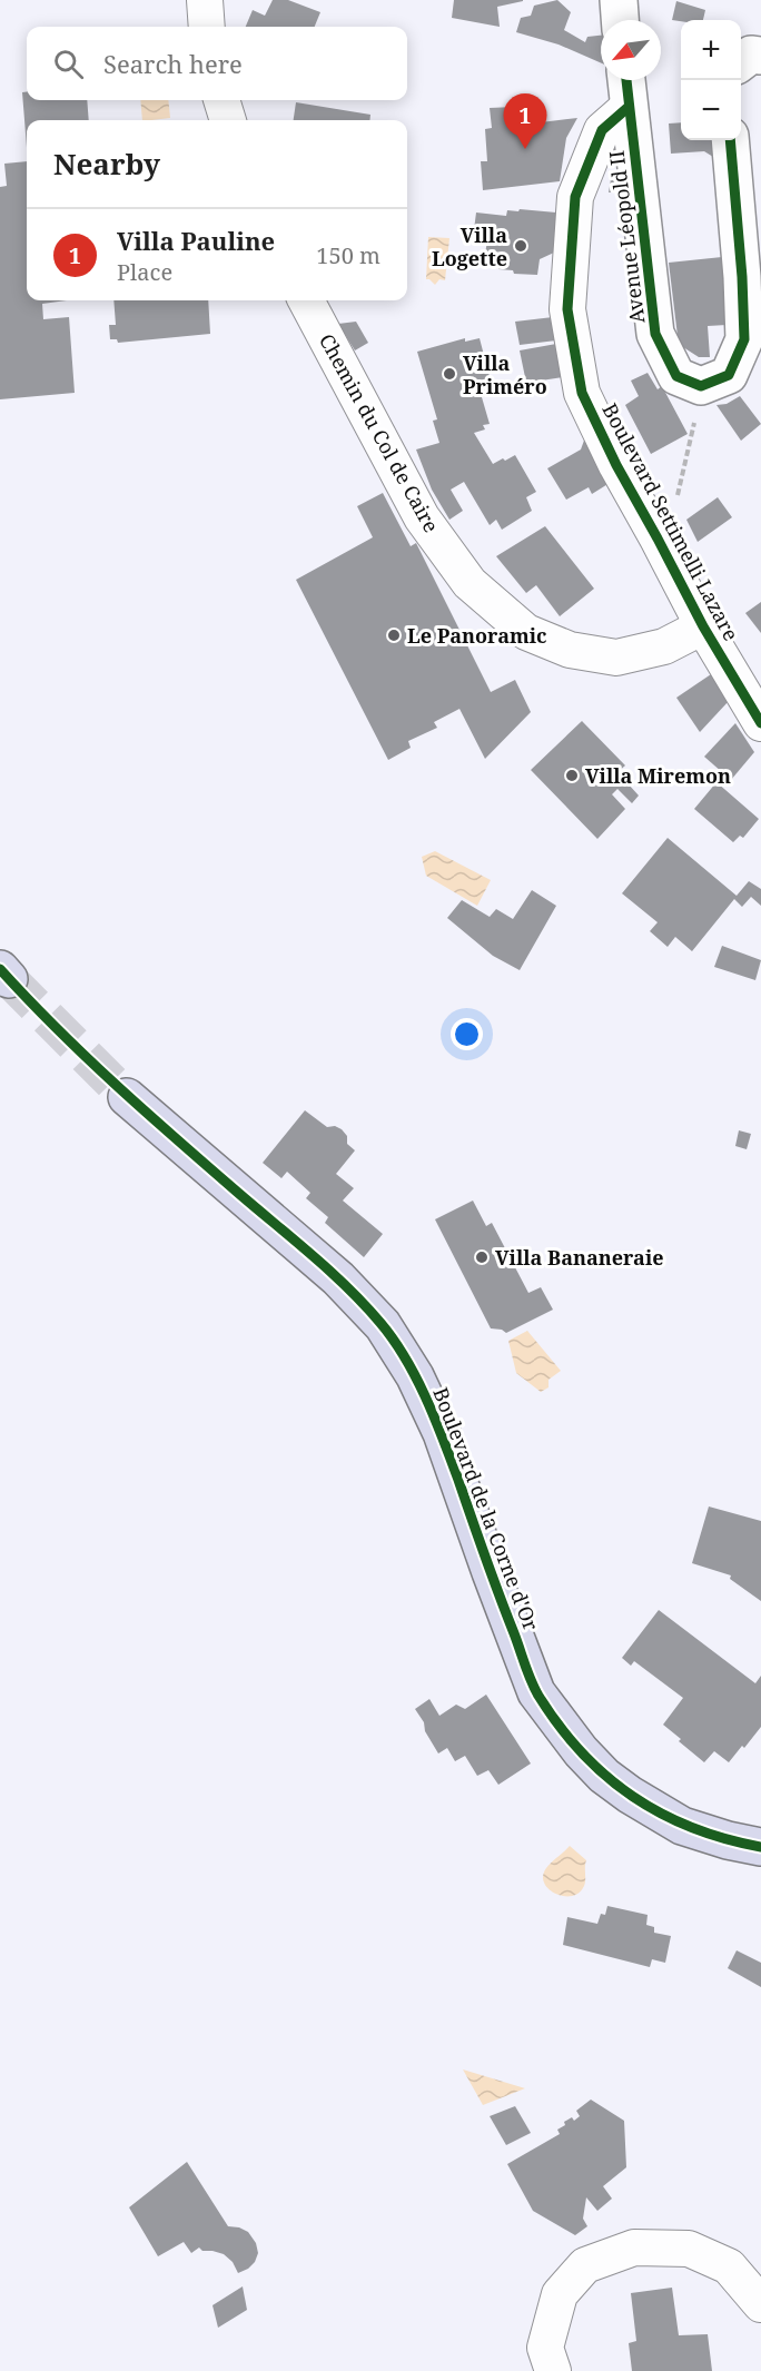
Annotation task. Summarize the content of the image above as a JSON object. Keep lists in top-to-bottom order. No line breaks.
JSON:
{"streets":{"main road":["Boulevard de la Corne d'Or"],"street":["Avenue Léopold II","Chemin du Col de Caire","Boulevard Settimelli Lazare"]},"crossings":[["Avenue Léopold II","Boulevard Settimelli Lazare"],["Chemin du Col de Caire","Boulevard Settimelli Lazare"]],"places":["Villa Logette","Villa Priméro","Le Panoramic","Villa Miremon","Villa Bananeraie"],"north":"bottom left","page":{"map_buttons":["+","−"],"search":"Search here","pins":"1","heading":"Nearby","list":[{"mark":"1","name":"Villa Pauline","note":"Place","value":"150 m"}]}}
